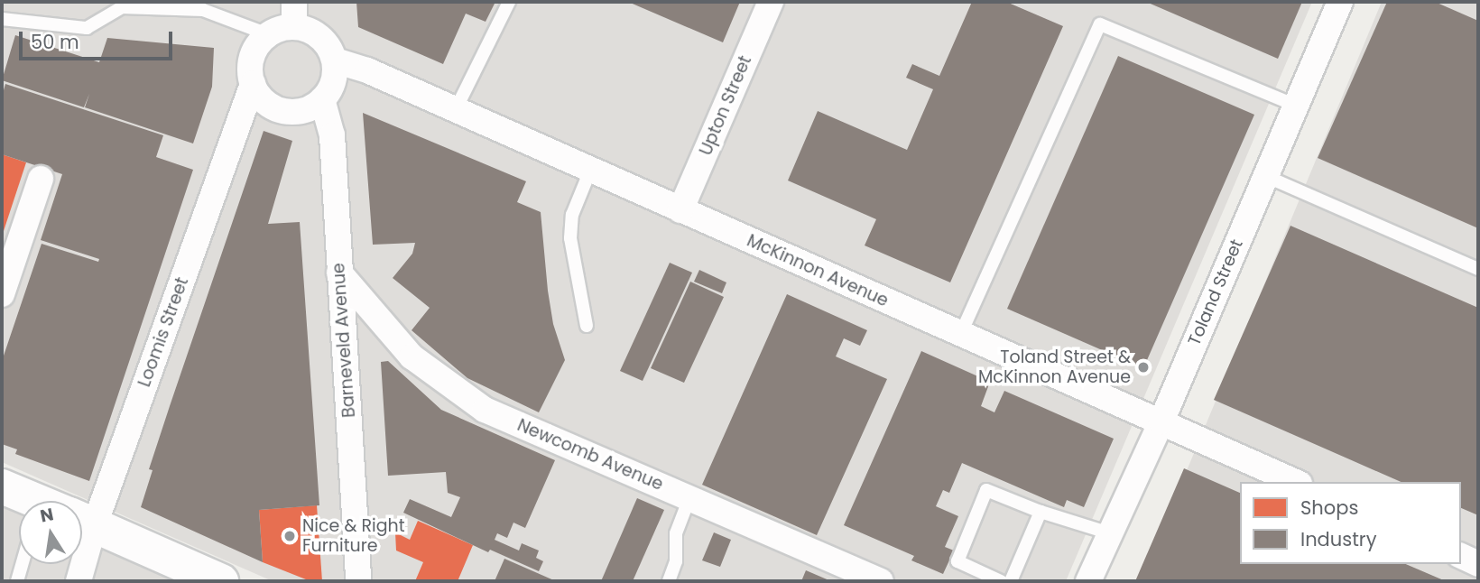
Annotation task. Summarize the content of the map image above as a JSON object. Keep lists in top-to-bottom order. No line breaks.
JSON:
{"streets":{"street":["Upton Street","McKinnon Avenue","Toland Street","Loomis Street","Barneveld Avenue","Newcomb Avenue"]},"crossings":[["Upton Street","McKinnon Avenue"],["McKinnon Avenue","Toland Street"],["McKinnon Avenue","Loomis Street"],["McKinnon Avenue","Barneveld Avenue"],["Loomis Street","Barneveld Avenue"],["Barneveld Avenue","Newcomb Avenue"]],"places":["Toland Street & McKinnon Avenue","Nice & Right Furniture"],"legend":["Shops","Industry"],"scale_bar":"50 m","north":"top"}
